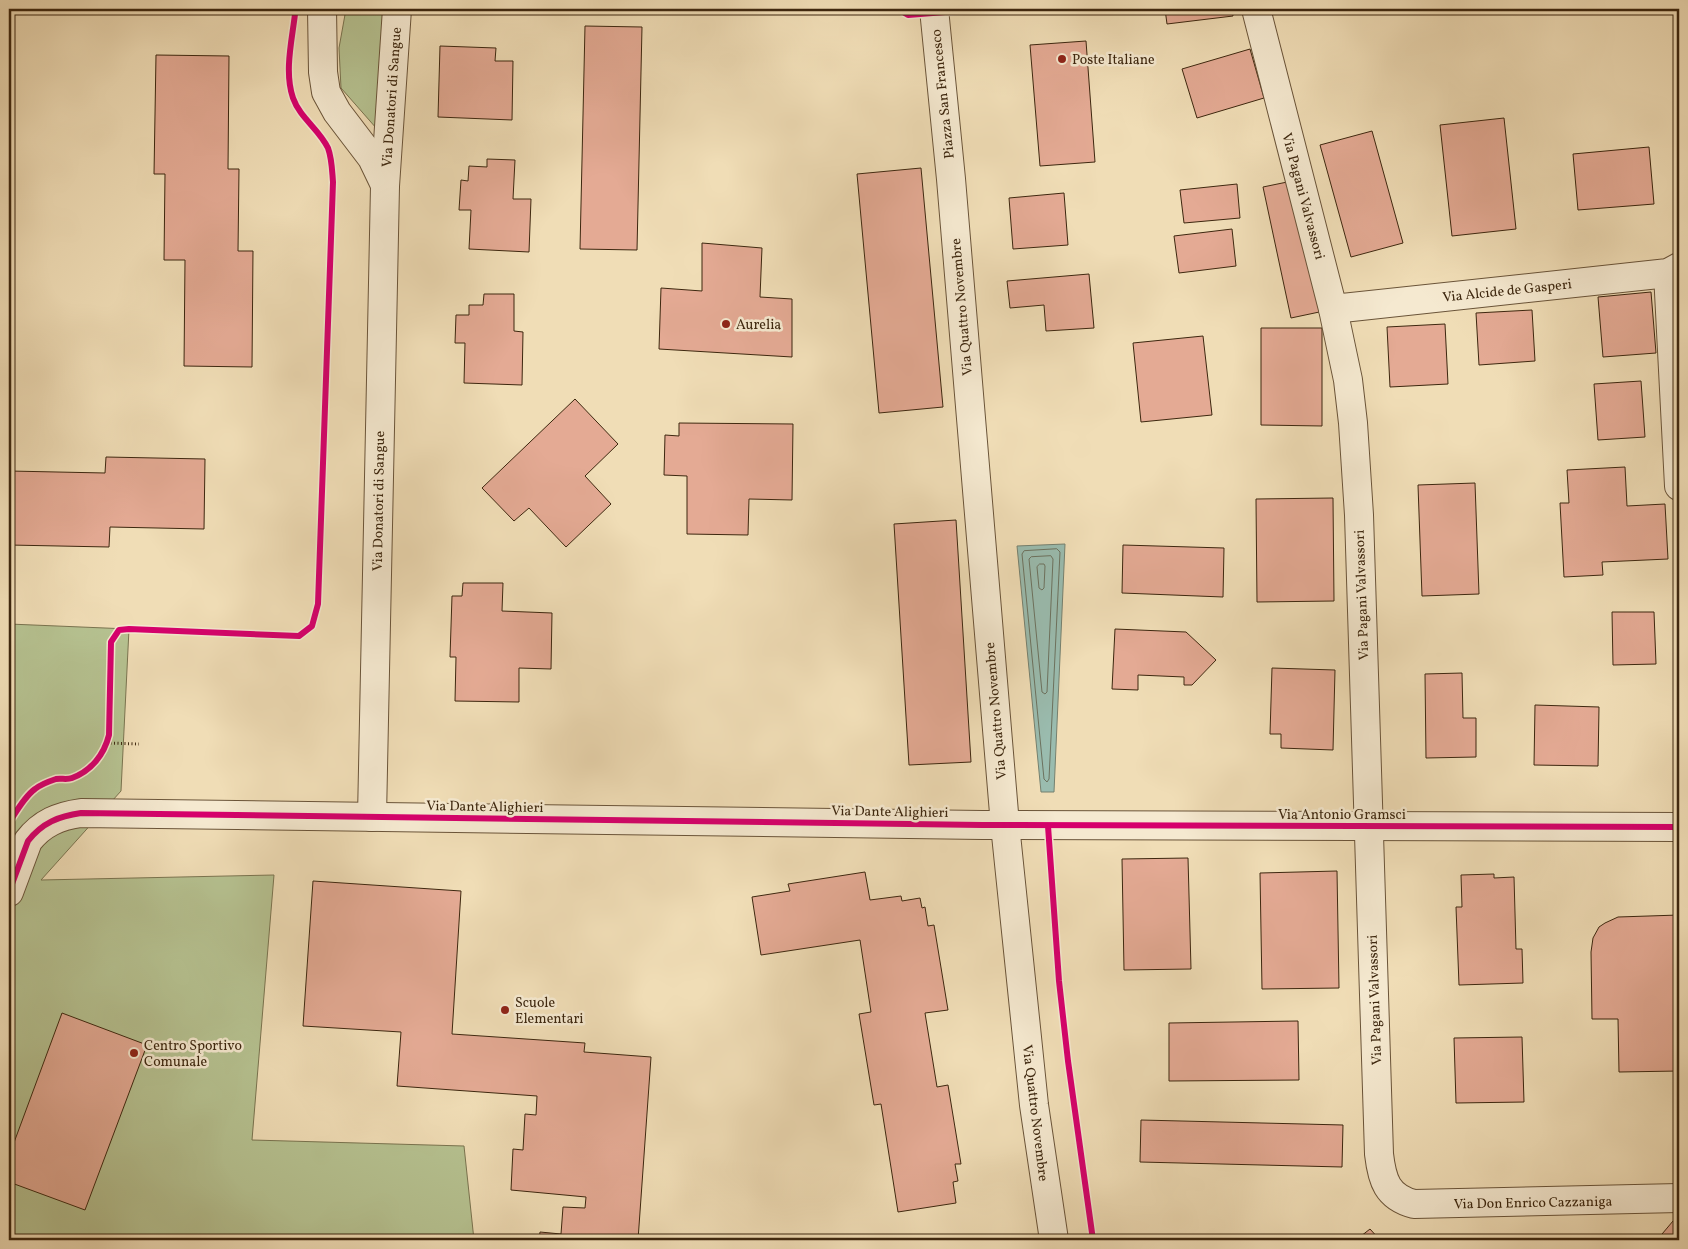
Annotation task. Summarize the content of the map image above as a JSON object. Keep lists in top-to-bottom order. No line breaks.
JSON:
{"streets":{"street":["Piazza San Francesco","Via Donatori di Sangue","Via Pagani Valvassori","Via Alcide de Gasperi","Via Quattro Novembre","Via Dante Alighieri","Via Antonio Gramsci","Via Don Enrico Cazzaniga"]},"crossings":[["Piazza San Francesco","Via Quattro Novembre"],["Via Donatori di Sangue","Via Dante Alighieri"],["Via Pagani Valvassori","Via Alcide de Gasperi"],["Via Pagani Valvassori","Via Antonio Gramsci"],["Via Pagani Valvassori","Via Don Enrico Cazzaniga"],["Via Quattro Novembre","Via Dante Alighieri"],["Via Quattro Novembre","Via Antonio Gramsci"],["Via Dante Alighieri","Via Antonio Gramsci"]],"places":["Poste Italiane","Aurelia","Scuole Elementari","Centro Sportivo Comunale"]}
